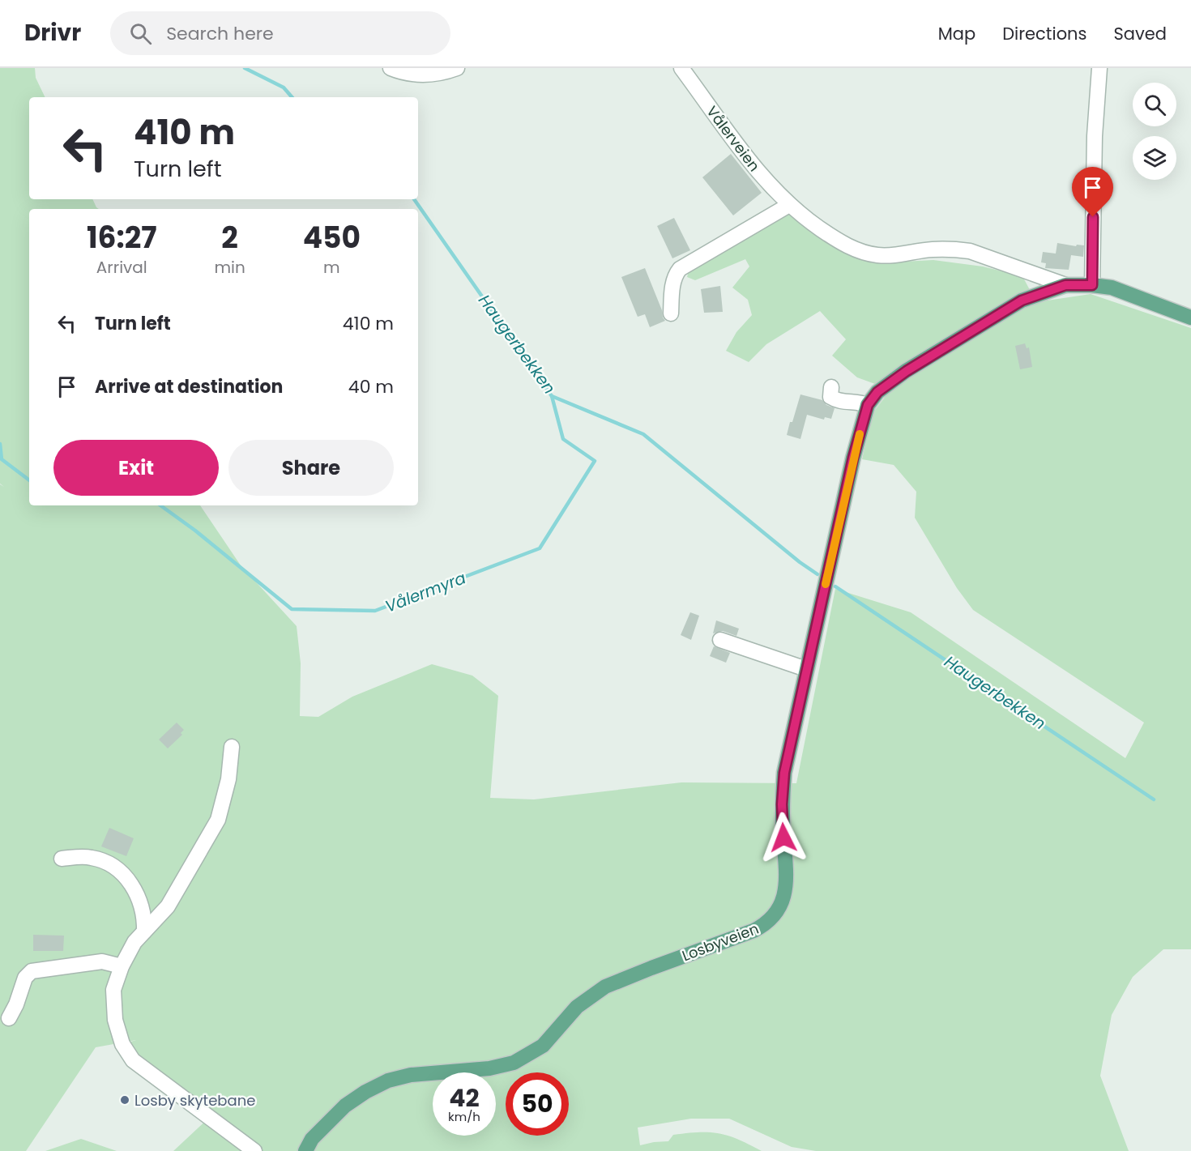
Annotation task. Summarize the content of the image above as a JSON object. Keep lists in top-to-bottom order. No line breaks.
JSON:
{"streets":{"main road":["Losbyveien"],"street":["Vålerveien"]},"crossings":[["Vålerveien","Losbyveien"]],"water":["Haugerbekken","Vålermyra"],"places":["Losby skytebane"],"page":{"header":"Drivr","search":"Search here","nav":["Map","Directions","Saved"],"turn":["410 m","Turn left"],"eta":["16:27","Arrival","2","min","450","m"],"list":[{"name":"Turn left","value":"410 m"},{"name":"Arrive at destination","value":"40 m"}],"buttons":["Exit","Share"],"speed":"42 km/h","limit":"50"}}
